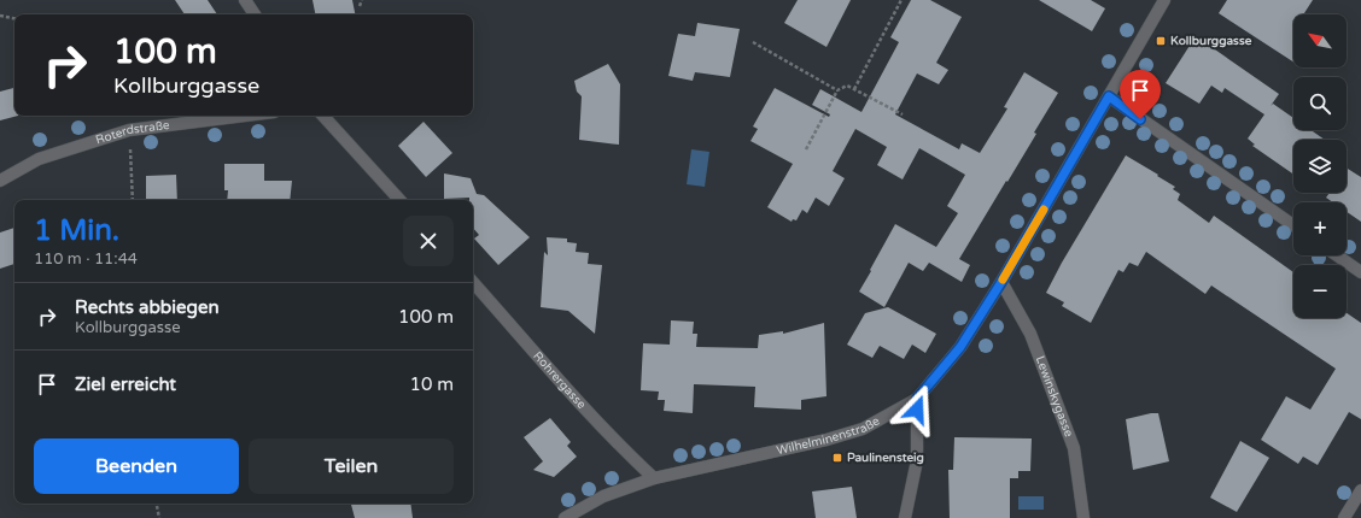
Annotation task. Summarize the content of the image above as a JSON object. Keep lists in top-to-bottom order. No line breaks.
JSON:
{"streets":{"street":["Roterdstraße","Rohrergasse","Lewinskygasse","Wilhelminenstraße"]},"crossings":[["Rohrergasse","Wilhelminenstraße"],["Lewinskygasse","Wilhelminenstraße"]],"places":{"transit":["Kollburggasse","Paulinensteig"]},"north":"top left","page":{"map_buttons":["+","−"],"turn":["100 m","Kollburggasse"],"heading":["1 Min.","110 m · 11:44"],"list":[{"name":"Rechts abbiegen","note":"Kollburggasse","value":"100 m"},{"name":"Ziel erreicht","value":"10 m"}],"buttons":["Beenden","Teilen"]}}
